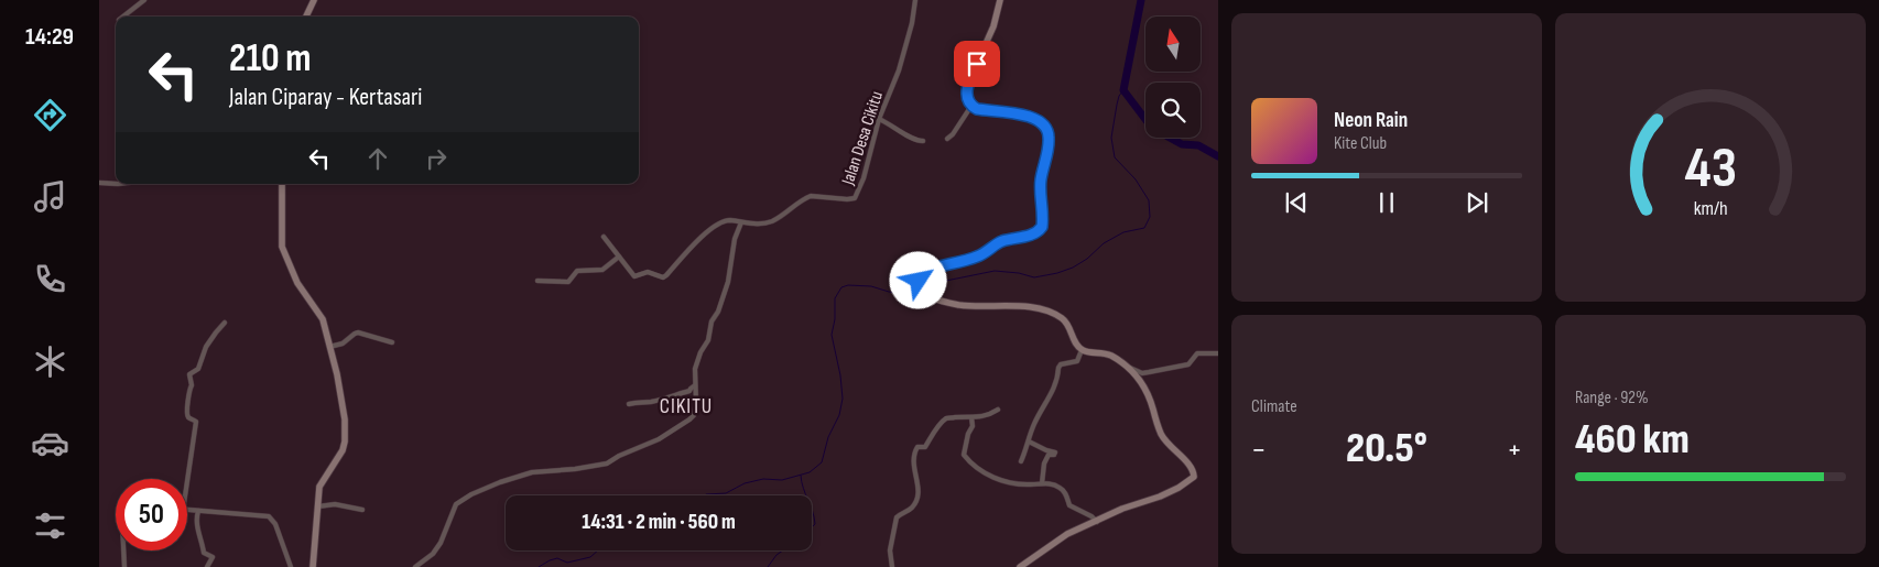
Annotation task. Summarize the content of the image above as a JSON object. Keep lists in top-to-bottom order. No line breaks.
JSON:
{"streets":{"street":["Jalan Desa Cikitu"]},"districts":["CIKITU"],"north":"top","page":{"tabs":"14:29","turn":["210 m","Jalan Ciparay - Kertasari"],"song":["Neon Rain","Kite Club"],"tile":["Climate",["Range · 92%","460 km"]],"heat":["−","20.5°","+"],"limit":"50","trip":"14:31 · 2 min · 560 m","gauge":["43","km/h"]}}
